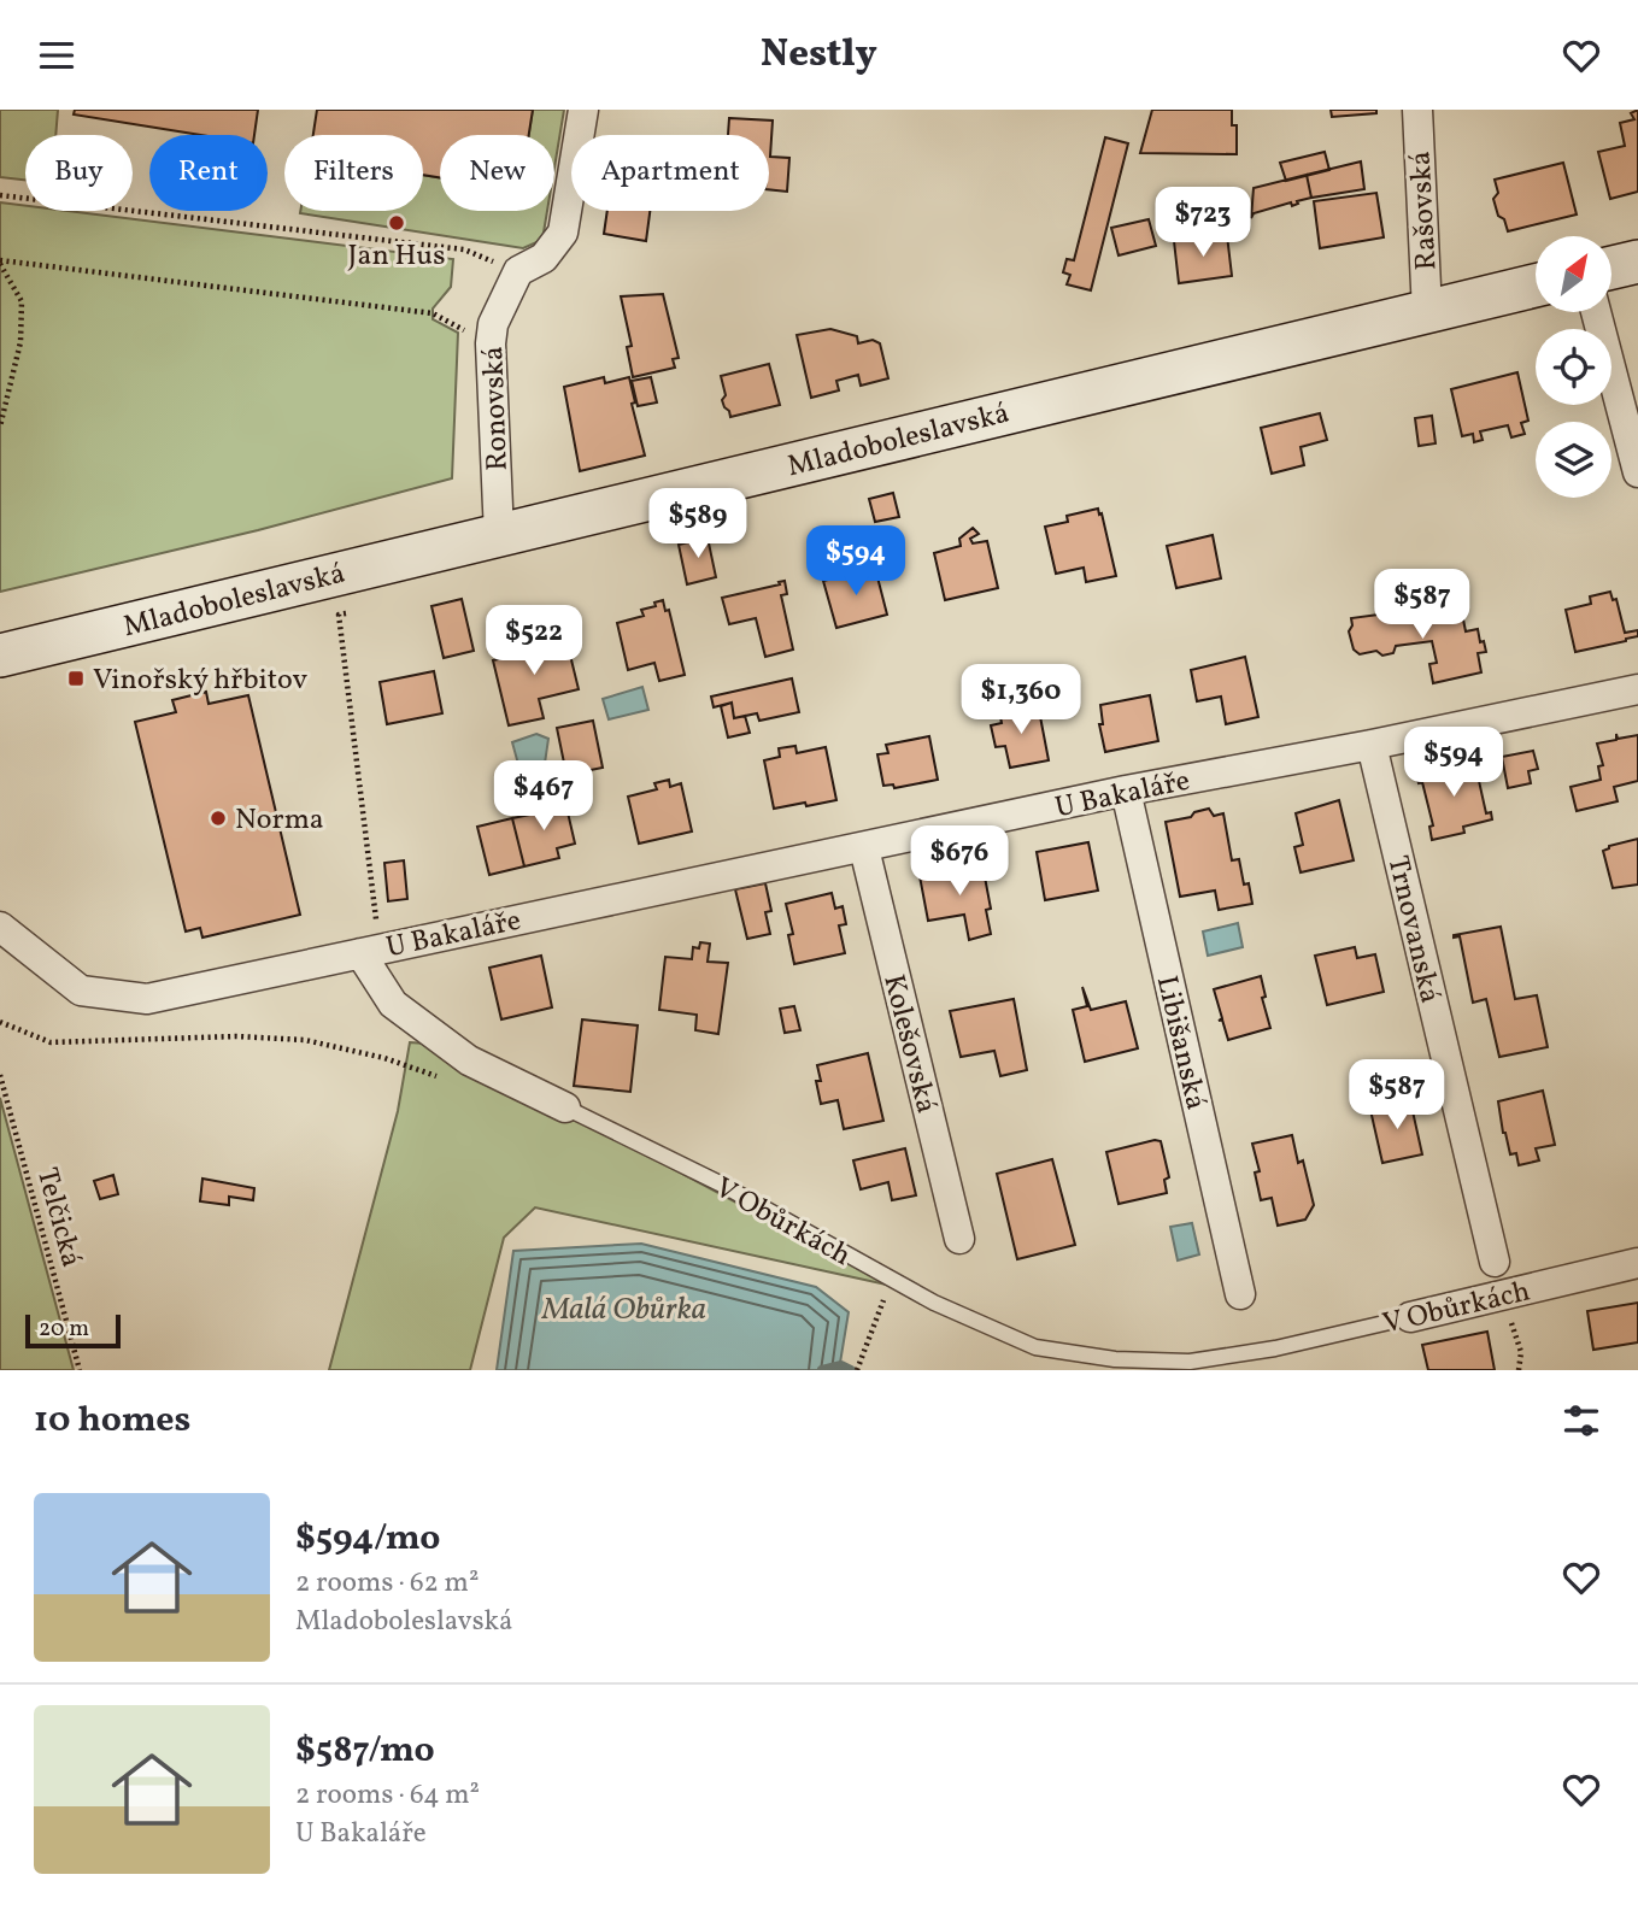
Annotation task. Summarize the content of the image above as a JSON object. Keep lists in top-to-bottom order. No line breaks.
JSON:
{"streets":{"main road":["Mladoboleslavská"],"street":["Rašovská","Ronovská","U Bakaláře","Trnovanská","Libišanská","Kolešovská","V Obůrkách"],"path":["Telčická"]},"crossings":[["Rašovská","Mladoboleslavská"],["Ronovská","Mladoboleslavská"],["U Bakaláře","Trnovanská"],["U Bakaláře","Libišanská"],["U Bakaláře","Kolešovská"],["U Bakaláře","V Obůrkách"]],"water":["Malá Obůrka"],"places":{"other":["Jan Hus","Norma"],"transit":["Vinořský hřbitov"]},"scale_bar":"20 m","north":"top right","page":{"header":"Nestly","chip":["Buy","Rent","Filters","New","Apartment"],"price":["$723","$589","$594","$587","$522","$1,360","$594","$467","$676","$587"],"scale":"20 m","heading":"10 homes","list":[{"name":"$594/mo","note":"2 rooms · 62 m² · Mladoboleslavská"},{"name":"$587/mo","note":"2 rooms · 64 m² · U Bakaláře"}]}}
